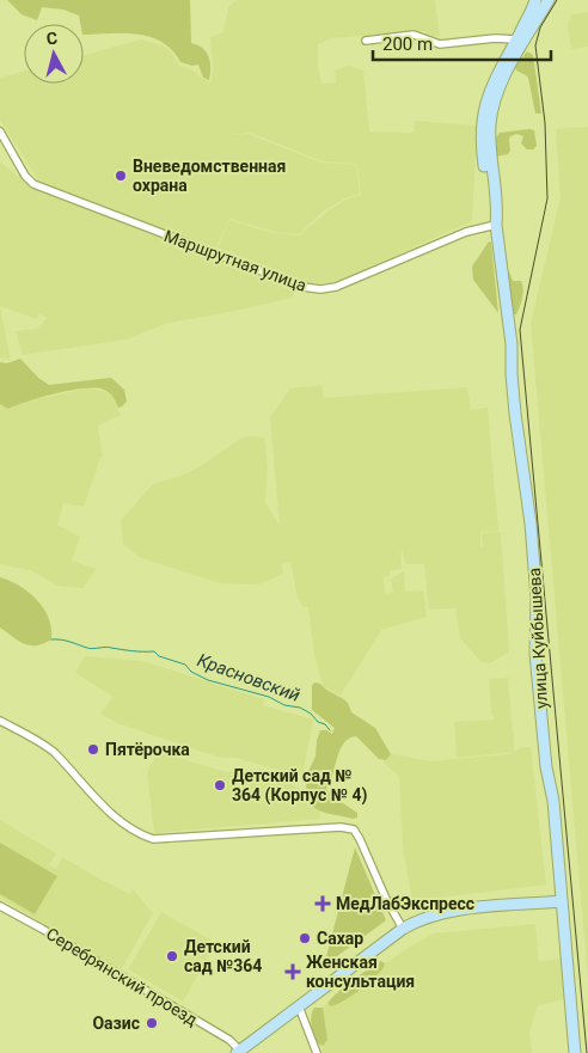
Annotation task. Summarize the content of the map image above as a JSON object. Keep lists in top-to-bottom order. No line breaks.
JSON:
{"streets":{"main road":["улица Куйбышева"],"street":["Маршрутная улица","Серебрянский проезд"]},"crossings":[["Маршрутная улица","улица Куйбышева"]],"water":["Красновский"],"places":{"other":["Вневедомственная охрана","Пятёрочка","Детский сад № 364 (Корпус № 4)","Сахар","Детский сад №364","Оазис"],"health":["МедЛабЭкспресс","Женская консультация"]},"scale_bar":"200 m","north":"top"}
